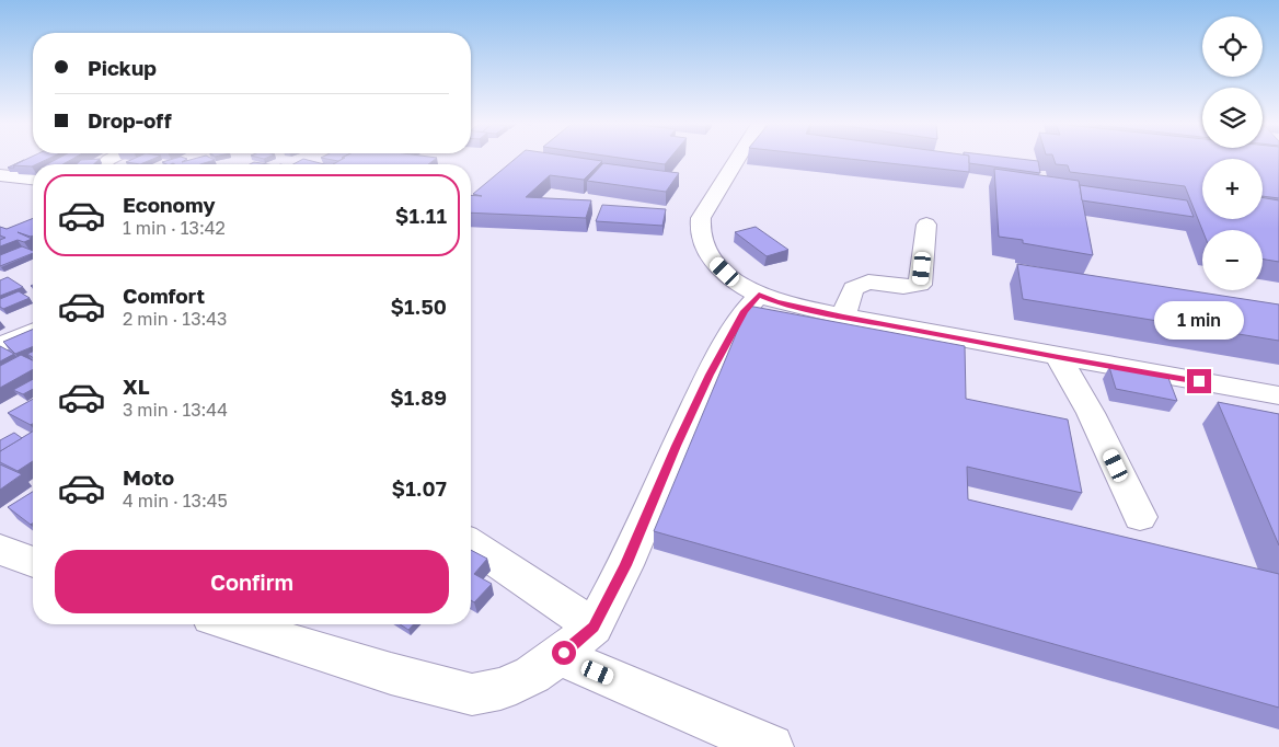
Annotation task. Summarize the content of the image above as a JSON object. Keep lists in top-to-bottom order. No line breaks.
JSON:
{"page":{"map_buttons":["+","−"],"banner":["Pickup","Drop-off"],"list":[{"name":"Economy","note":"1 min · 13:42","value":"$1.11"},{"name":"Comfort","note":"2 min · 13:43","value":"$1.50"},{"name":"XL","note":"3 min · 13:44","value":"$1.89"},{"name":"Moto","note":"4 min · 13:45","value":"$1.07"}],"bubble":"1 min","buttons":"Confirm"}}
